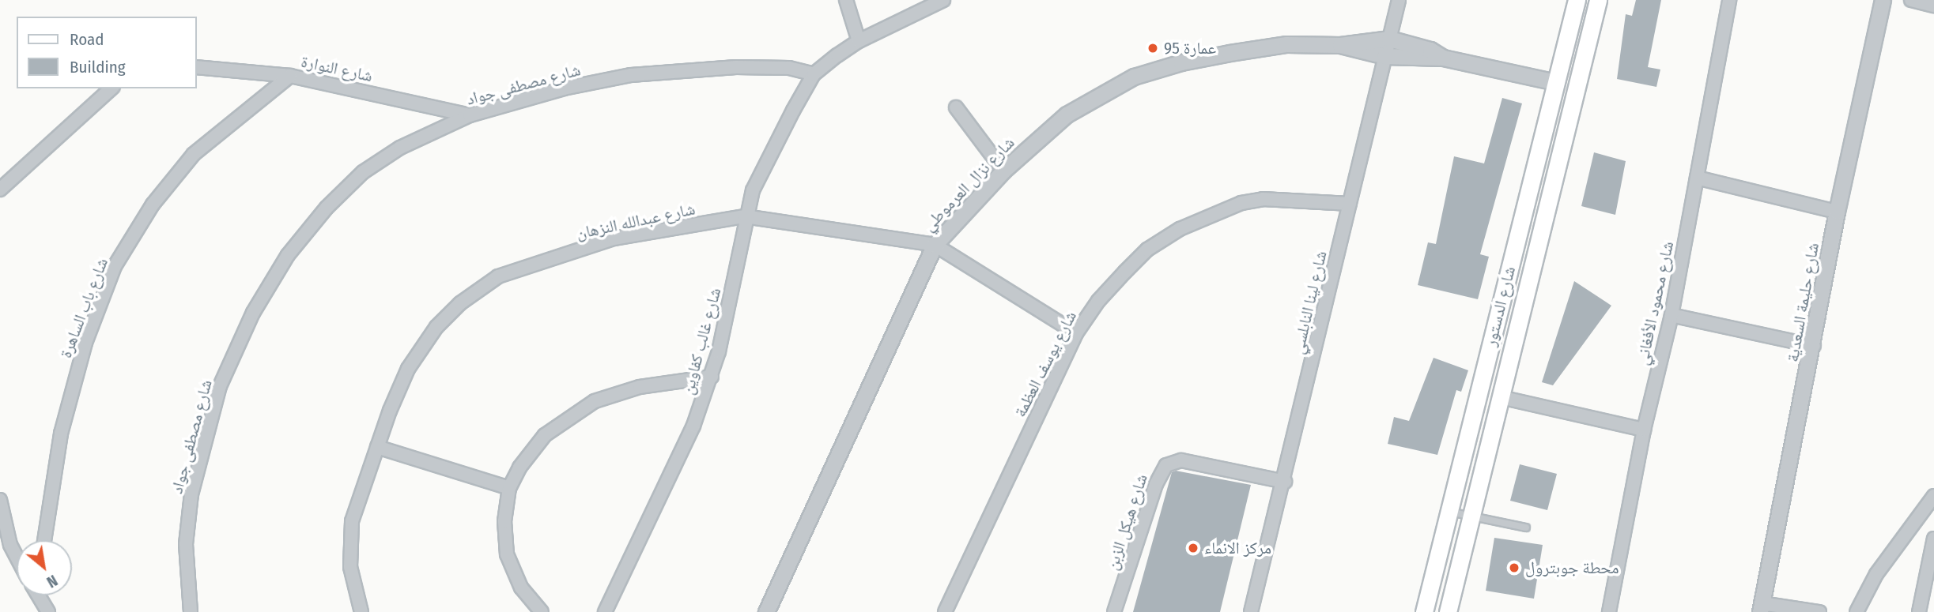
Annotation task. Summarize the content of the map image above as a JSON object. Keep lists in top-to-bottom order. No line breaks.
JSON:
{"streets":{"main road":["شارع الدستور"],"street":["شارع النوارة","شارع مصطفى جواد","شارع نزال العرموطي","شارع عبدالله النزهان","شارع لينا النابلسي","شارع حليمة السعدية","شارع محمود الأفغاني","شارع باب الساهرة","شارع غالب كفاوين","شارع يوسف العظمة","شارع هيكل الزبن"]},"crossings":[["شارع النوارة","شارع مصطفى جواد"],["شارع النوارة","شارع باب الساهرة"],["شارع مصطفى جواد","شارع غالب كفاوين"],["شارع نزال العرموطي","شارع عبدالله النزهان"],["شارع نزال العرموطي","شارع لينا النابلسي"],["شارع نزال العرموطي","شارع الدستور"],["شارع عبدالله النزهان","شارع غالب كفاوين"],["شارع عبدالله النزهان","شارع يوسف العظمة"],["شارع لينا النابلسي","شارع يوسف العظمة"],["شارع لينا النابلسي","شارع هيكل الزبن"]],"places":["عمارة 95","مركز الانماء","محطة جوبترول"],"legend":["Road","Building"],"north":"bottom right"}
